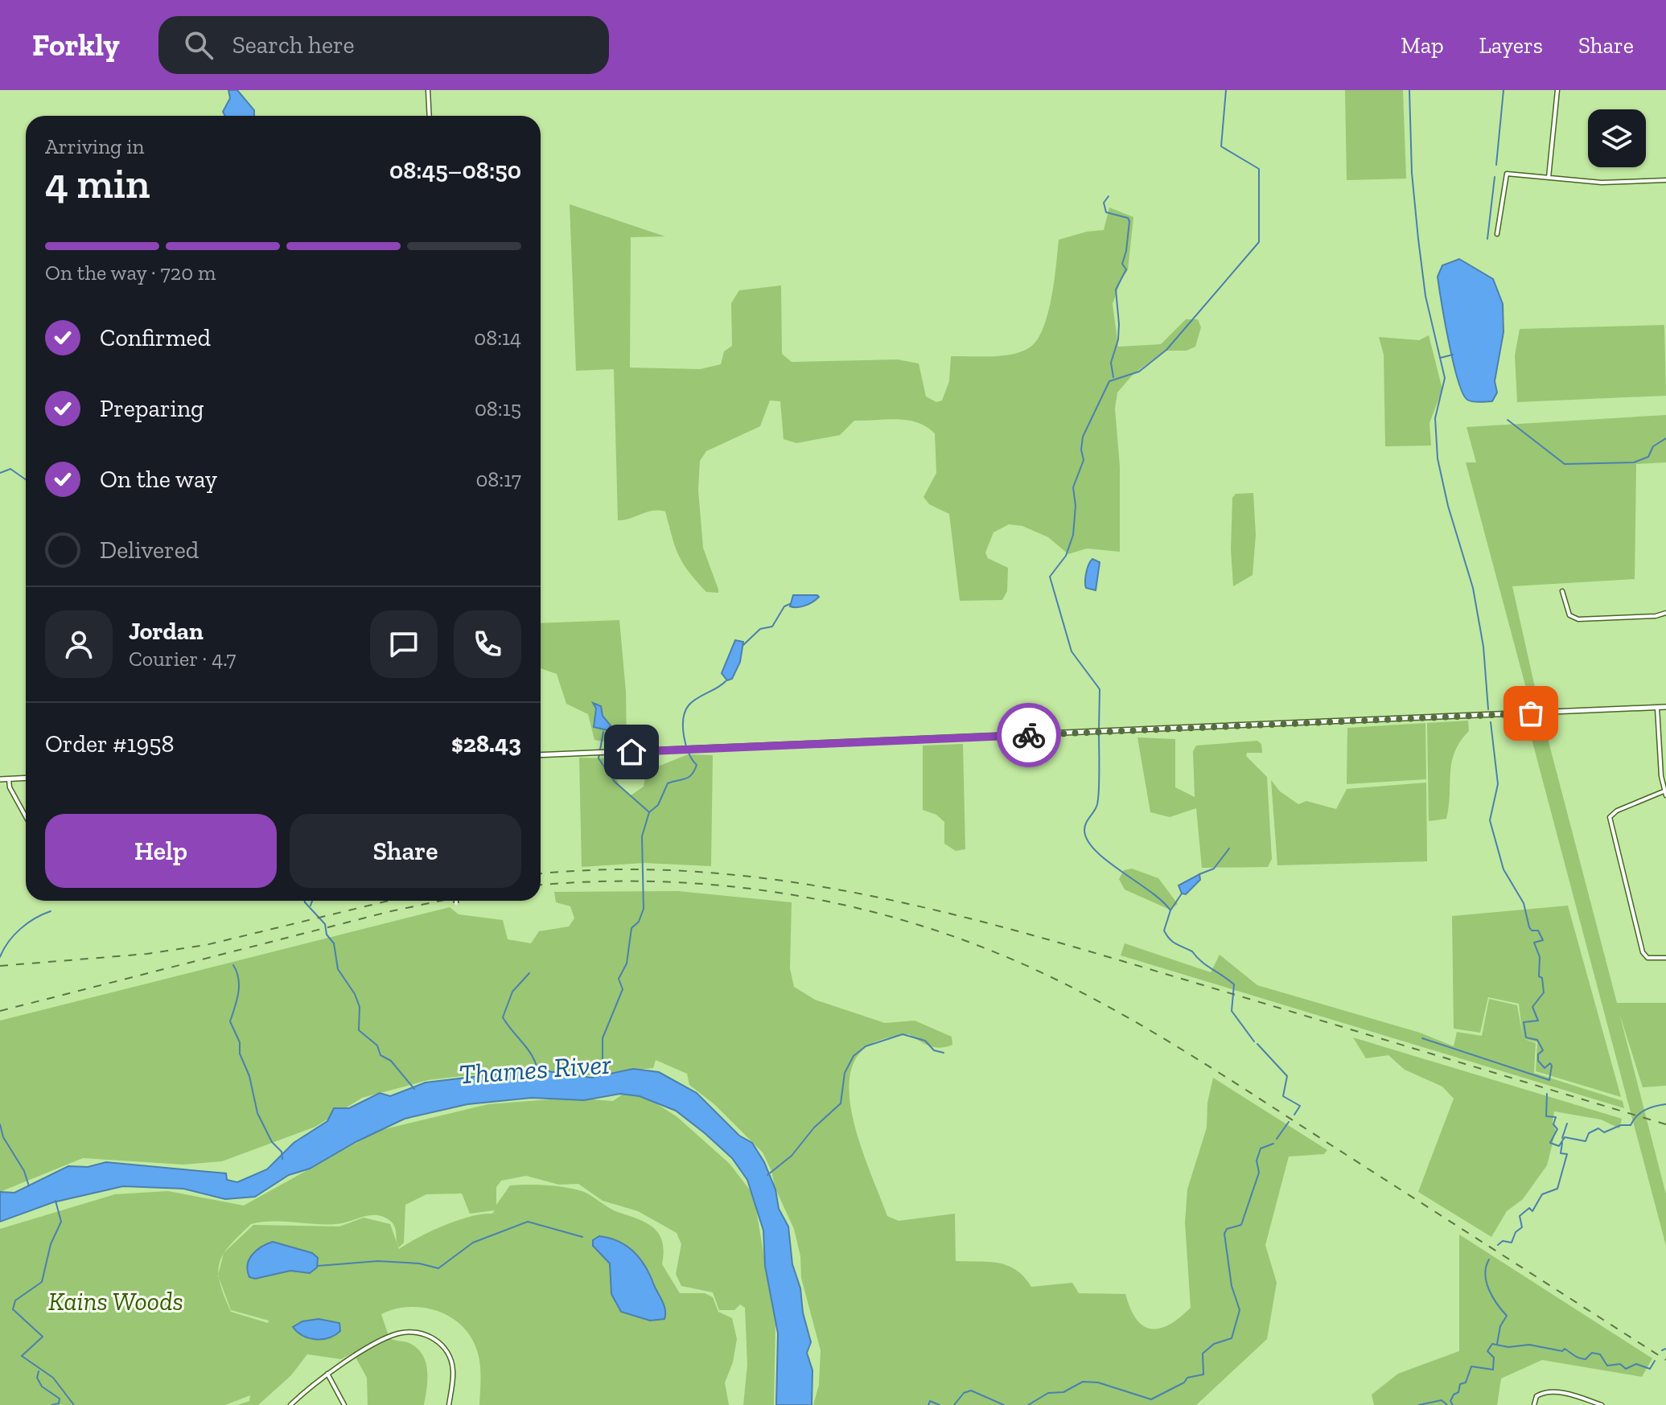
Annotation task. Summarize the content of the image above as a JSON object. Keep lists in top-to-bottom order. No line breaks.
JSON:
{"water":["Thames River"],"parks":["Kains Woods"],"page":{"header":"Forkly","search":"Search here","nav":["Map","Layers","Share"],"heading":["4 min","Arriving in","08:45–08:50"],"panel":["Jordan","Courier · 4.7","Order #1958","$28.43"],"bar":"On the way · 720 m","list":[["Confirmed","08:14"],["Preparing","08:15"],["On the way","08:17"],"Delivered"],"buttons":["Help","Share"]}}
